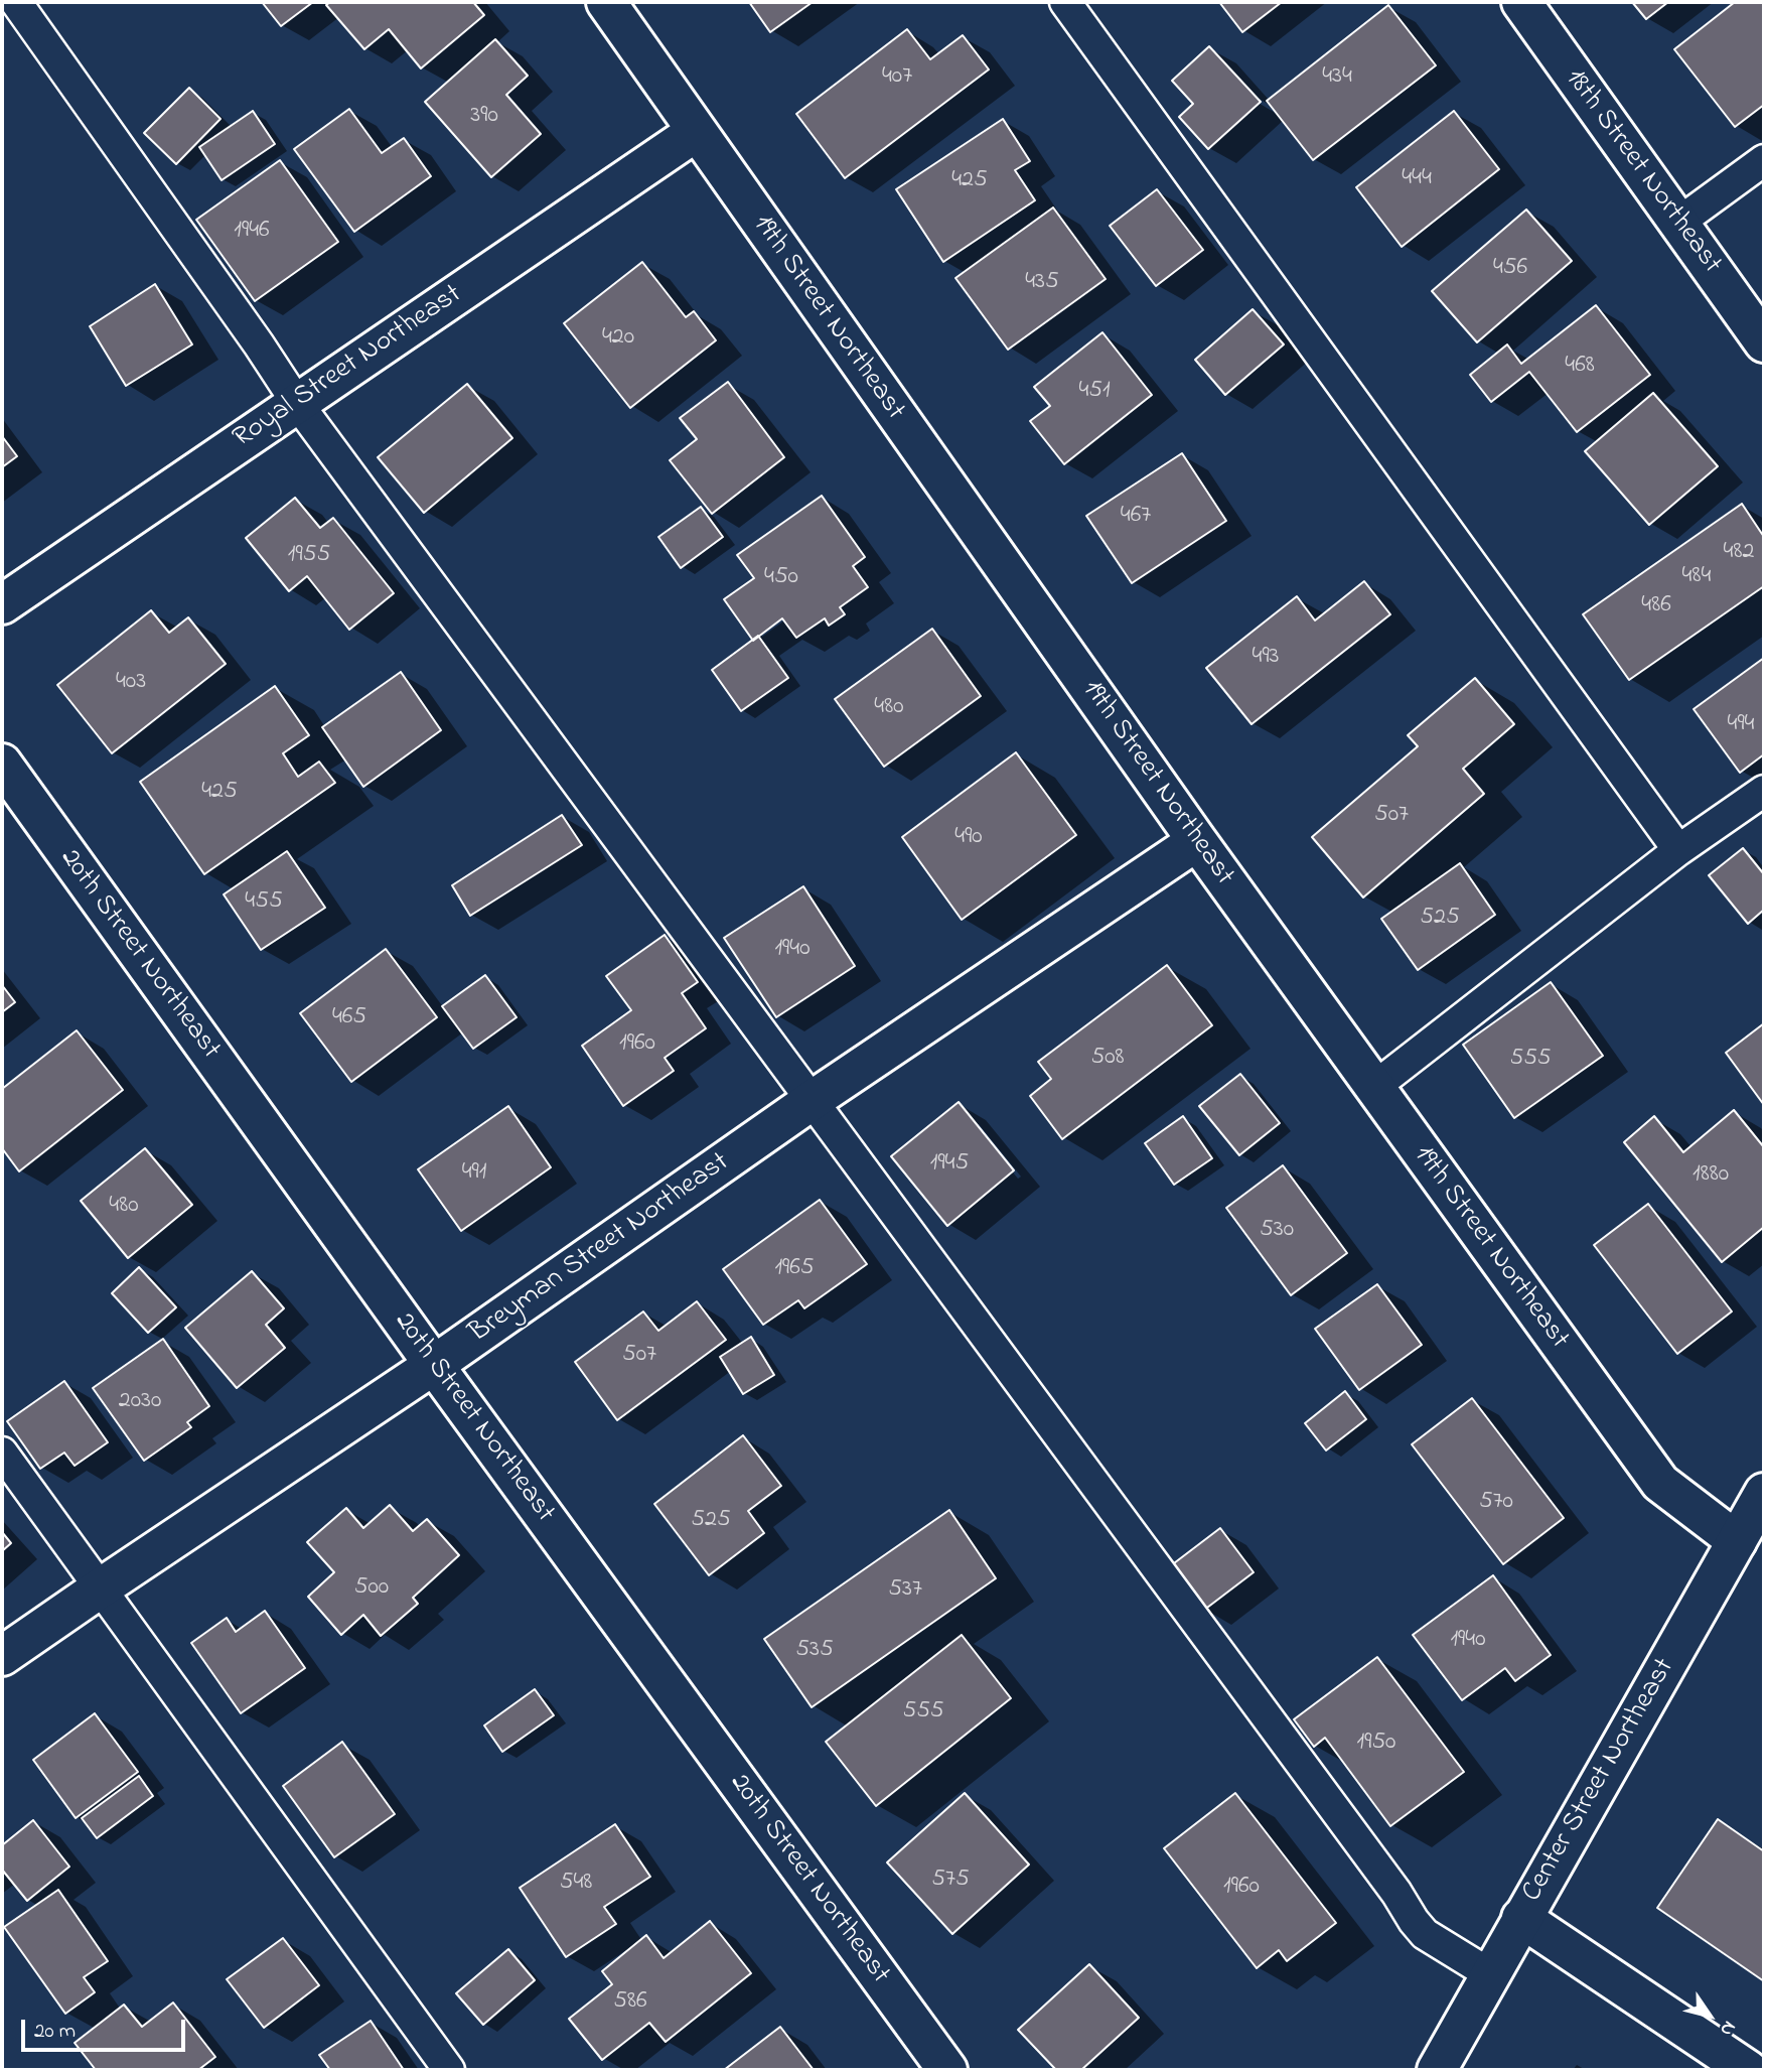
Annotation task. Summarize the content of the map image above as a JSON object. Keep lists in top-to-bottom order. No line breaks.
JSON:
{"streets":{"street":["18th Street Northeast","19th Street Northeast","Royal Street Northeast","20th Street Northeast","Breyman Street Northeast","Center Street Northeast"]},"crossings":[["19th Street Northeast","Royal Street Northeast"],["19th Street Northeast","Breyman Street Northeast"],["19th Street Northeast","Center Street Northeast"],["20th Street Northeast","Breyman Street Northeast"]],"house_numbers":["407","434","390","444","425","1946","456","435","420","468","451","467","482","1955","484","450","486","493","403","480","494","425","507","490","455","525","1940","465","1960","508","555","1945","491","1880","480","530","1965","507","2030","570","525","500","537","1940","535","555","1950","575","548","1960","586"],"scale_bar":"20 m","north":"bottom right"}
